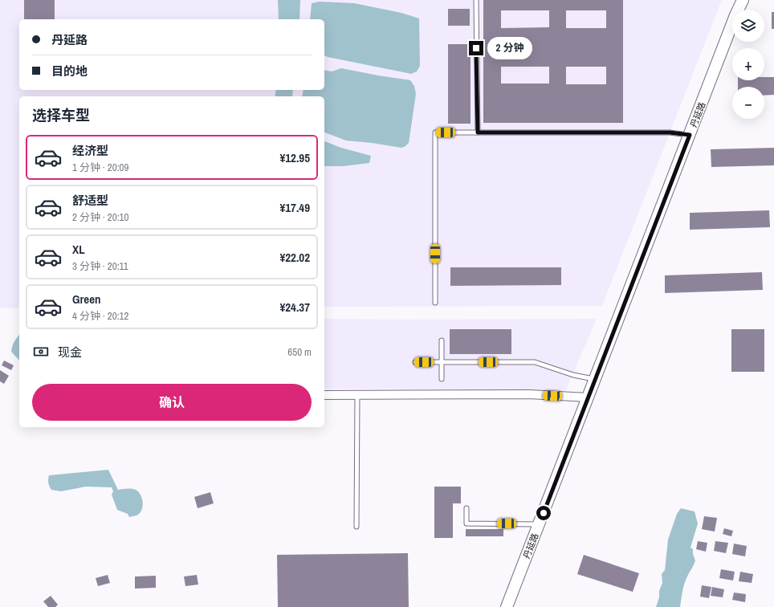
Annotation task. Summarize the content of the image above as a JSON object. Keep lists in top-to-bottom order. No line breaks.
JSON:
{"streets":{"main road":["丹延路"]},"page":{"map_buttons":["+","−"],"banner":["丹延路","目的地"],"bubble":"2 分钟","heading":"选择车型","list":[{"name":"经济型","note":"1 分钟 · 20:09","value":"¥12.95"},{"name":"舒适型","note":"2 分钟 · 20:10","value":"¥17.49"},{"name":"XL","note":"3 分钟 · 20:11","value":"¥22.02"},{"name":"Green","note":"4 分钟 · 20:12","value":"¥24.37"}],"pay":["现金","650 m"],"buttons":"确认"}}
